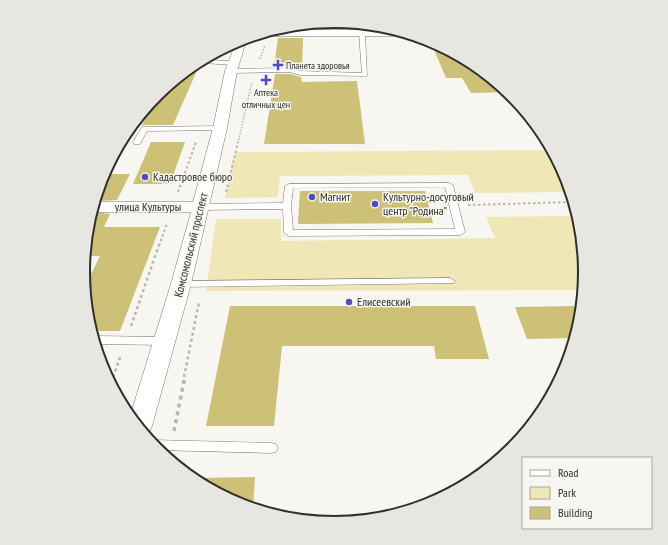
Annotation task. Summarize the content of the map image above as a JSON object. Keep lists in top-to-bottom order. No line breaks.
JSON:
{"streets":{"street":["улица Культуры","Комсомольский проспект"]},"crossings":[["улица Культуры","Комсомольский проспект"]],"places":{"health":["Планета здоровья","Аптека отличных цен"],"other":["Кадастровое бюро","Магнит","Культурно-досуговый центр \"Родина\"","Елисеевский"]},"legend":["Road","Park","Building"]}
